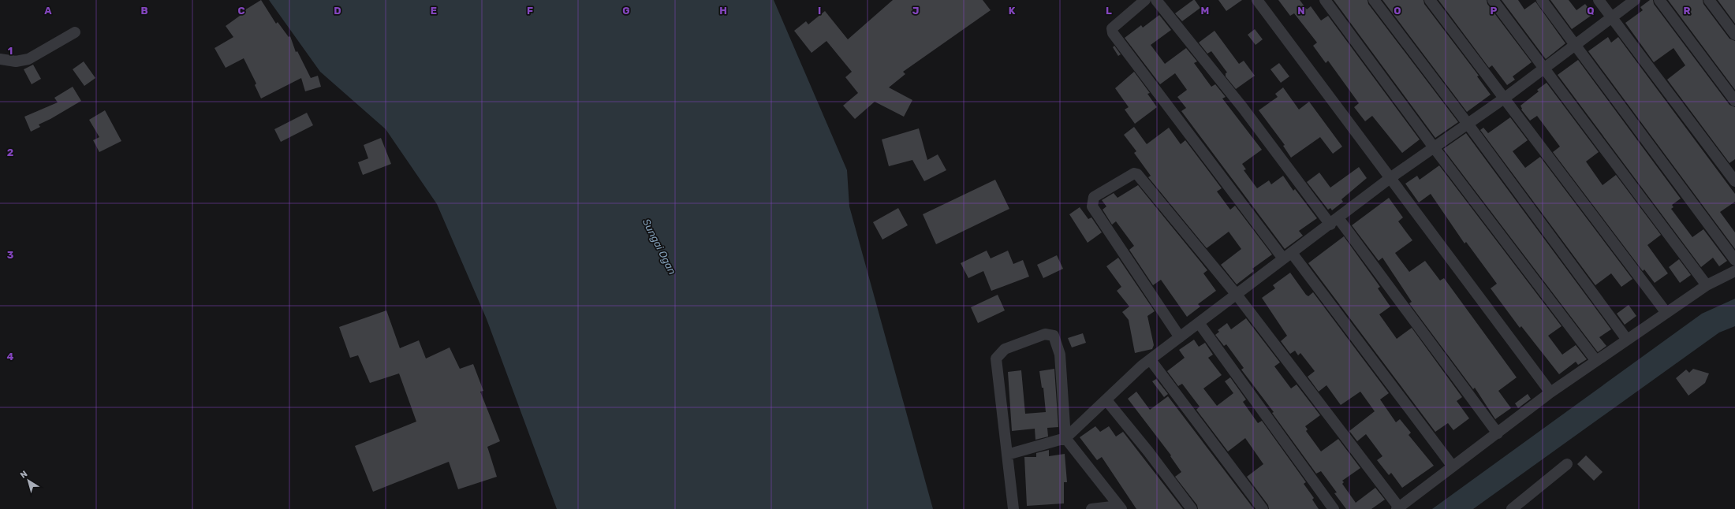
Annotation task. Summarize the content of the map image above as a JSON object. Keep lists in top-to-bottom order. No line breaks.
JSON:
{"water":["Sungai Ogan"],"north":"top left","grid":{"columns":["A","B","C","D","E","F","G","H","I","J","K","L","M","N","O","P","Q","R"],"rows":["1","2","3","4"]}}
